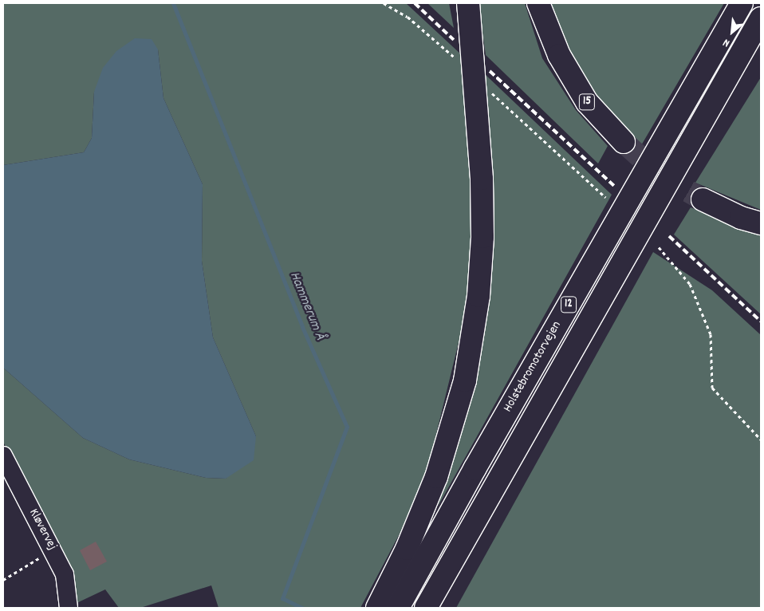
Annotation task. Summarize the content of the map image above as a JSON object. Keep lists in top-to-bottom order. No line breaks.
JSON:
{"streets":{"highway":["15","12","Holstebromotorvejen"],"street":["Kløvervej"]},"water":["Hammerum Å"],"north":"bottom left"}
